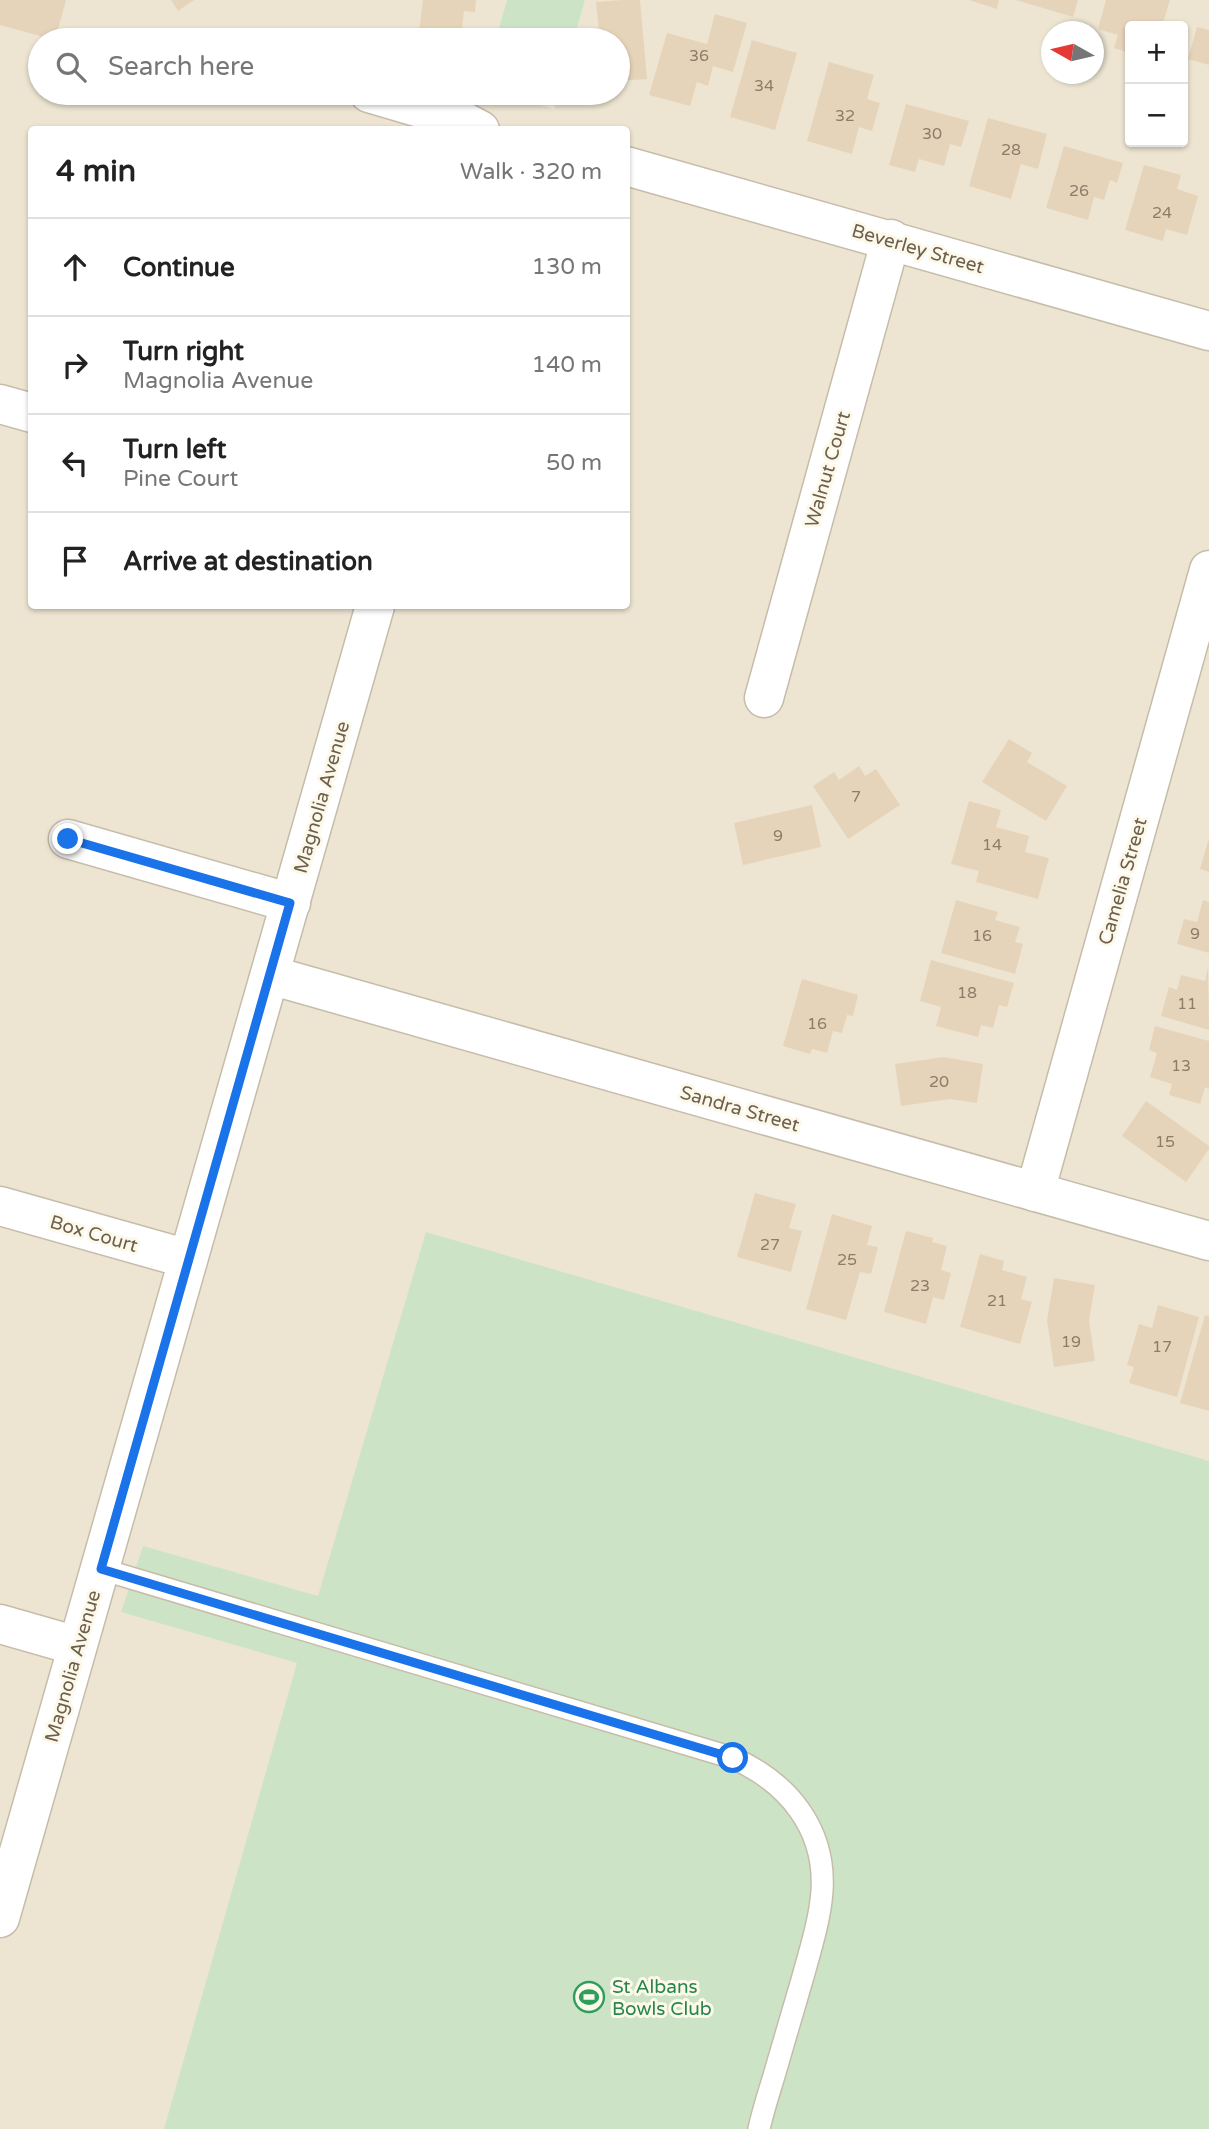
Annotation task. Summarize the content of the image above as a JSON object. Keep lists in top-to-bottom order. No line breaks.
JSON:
{"streets":{"street":["Beverley Street","Walnut Court","Magnolia Avenue","Camelia Street","Sandra Street","Box Court"]},"crossings":[["Beverley Street","Walnut Court"],["Magnolia Avenue","Sandra Street"],["Magnolia Avenue","Box Court"],["Camelia Street","Sandra Street"]],"places":{"sports":["St Albans Bowls Club"]},"house_numbers":["36","34","32","30","28","26","24","7","9","14","9","16","18","11","16","13","20","15","27","25","23","21","19","17"],"north":"left","page":{"map_buttons":["+","−"],"search":"Search here","heading":["4 min","Walk · 320 m"],"list":[["Continue","130 m"],["Turn right","Magnolia Avenue","140 m"],["Turn left","Pine Court","50 m"],"Arrive at destination"]}}
